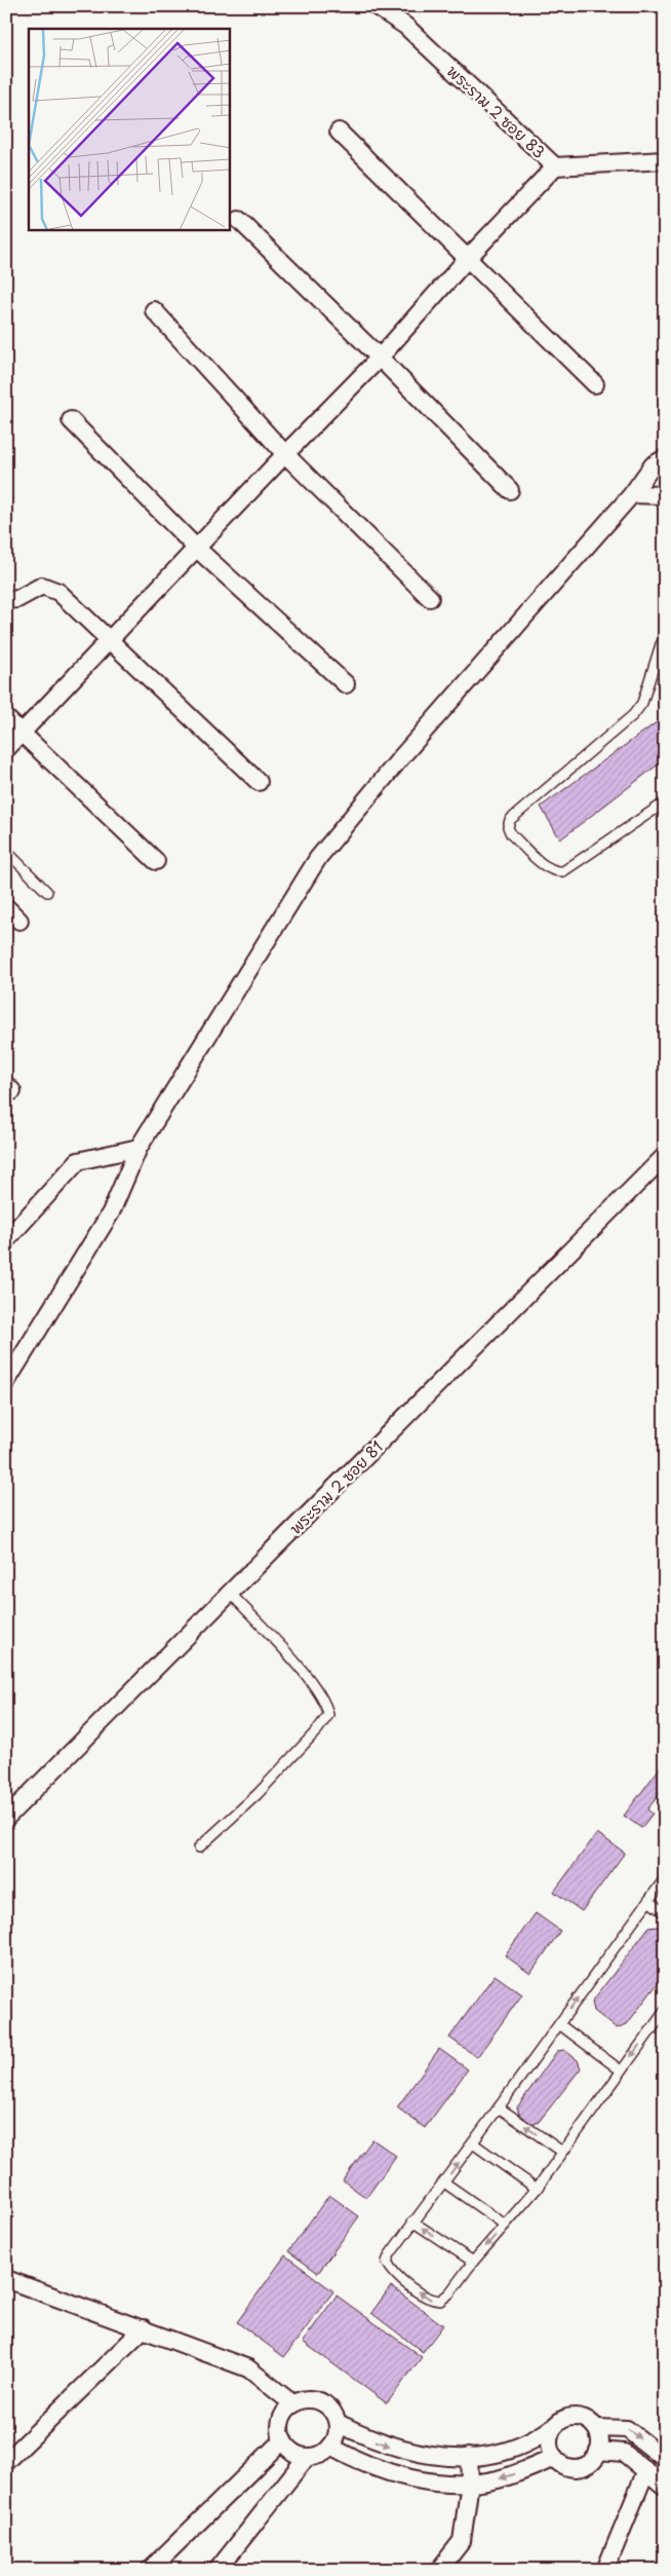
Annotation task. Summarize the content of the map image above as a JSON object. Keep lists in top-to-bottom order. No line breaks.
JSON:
{"streets":{"street":["พระราม 2 ซอย 83","พระราม 2 ซอย 81"]}}
